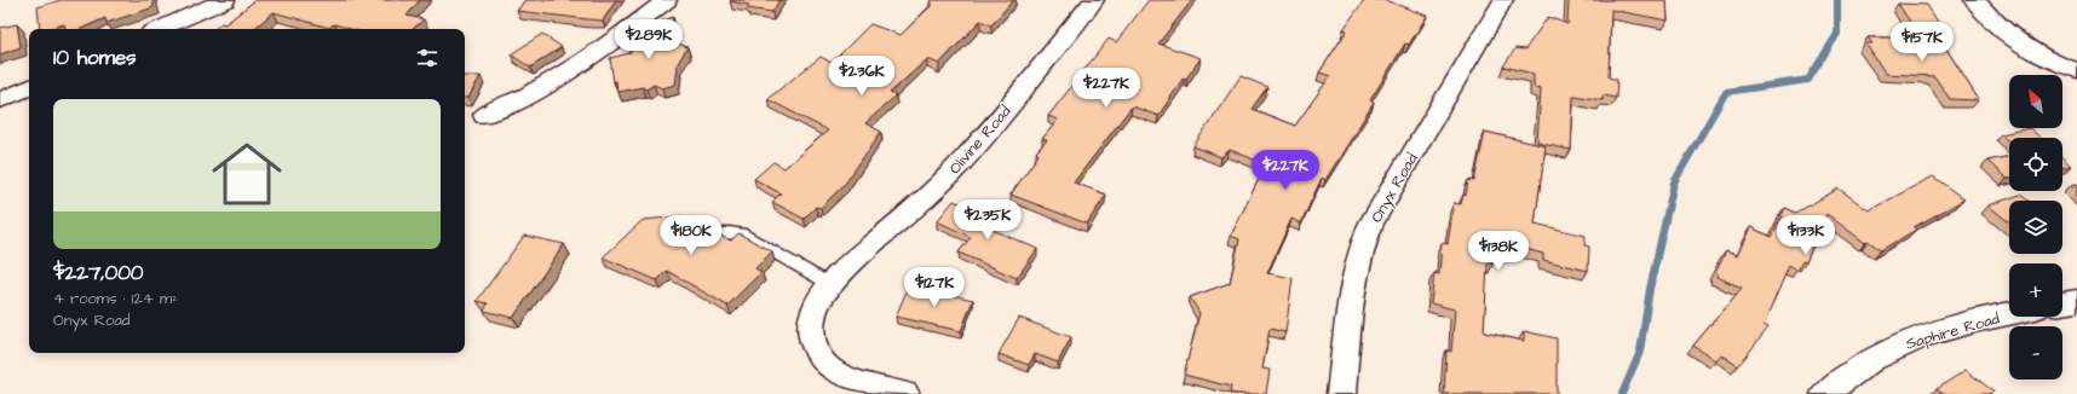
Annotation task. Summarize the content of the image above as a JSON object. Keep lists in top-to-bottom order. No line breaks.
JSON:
{"streets":{"street":["Olivine Road","Onyx Road","Saphire Road"]},"north":"top left","page":{"price":["$289K","$157K","$236K","$227K","$227K","$235K","$180K","$133K","$138K","$127K"],"heading":"10 homes","map_buttons":["+","−"],"list":[{"name":"$227,000","note":"4 rooms · 124 m² · Onyx Road"}]}}
